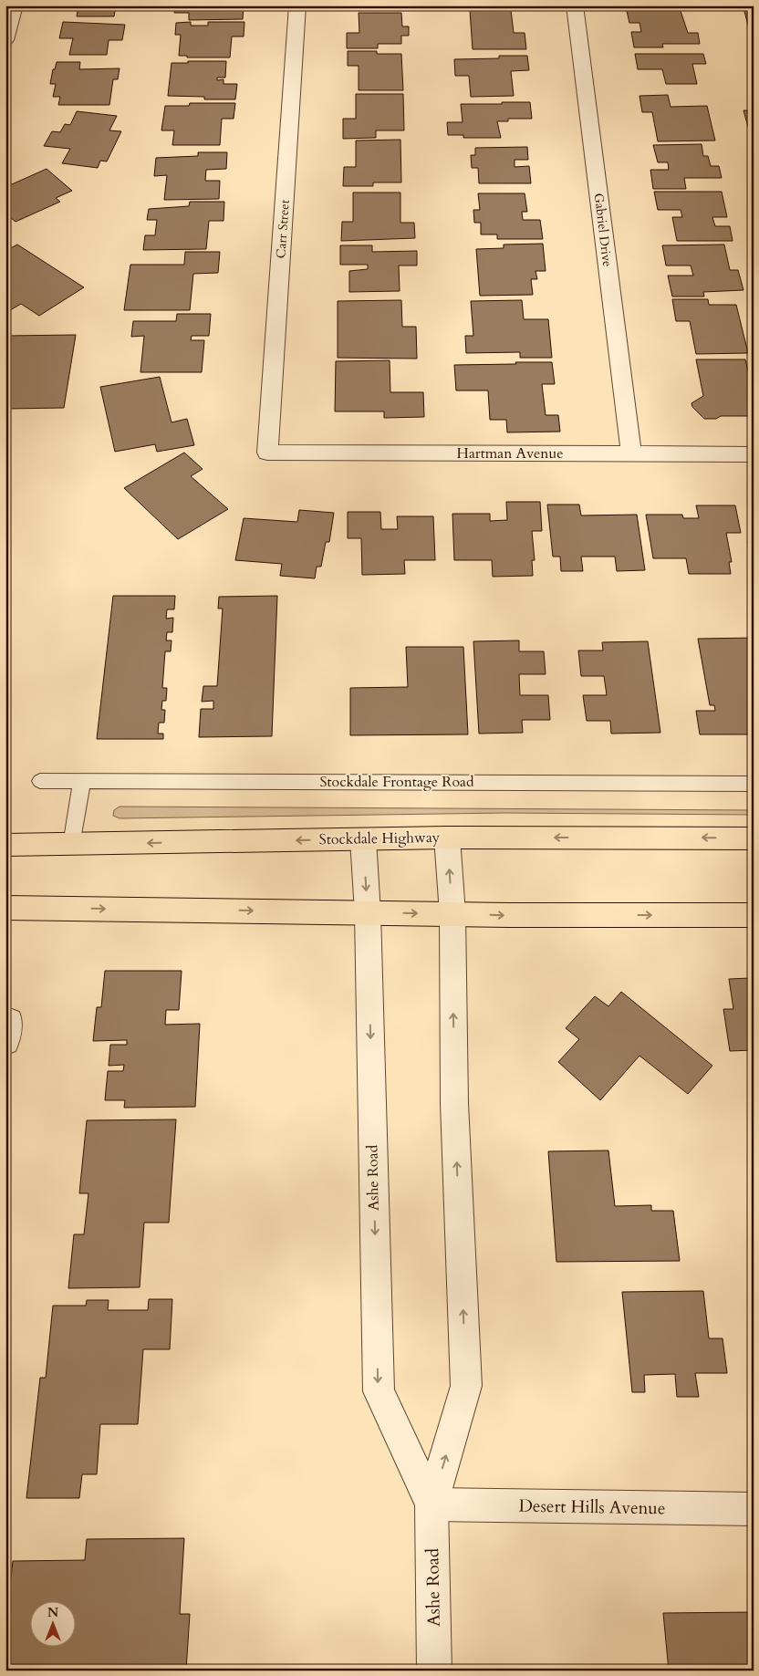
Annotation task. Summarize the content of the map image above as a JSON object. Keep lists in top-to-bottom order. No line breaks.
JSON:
{"streets":{"main road":["Stockdale Highway"],"street":["Carr Street","Gabriel Drive","Hartman Avenue","Ashe Road","Desert Hills Avenue"],"lane":["Stockdale Frontage Road"]},"crossings":[["Carr Street","Hartman Avenue"],["Gabriel Drive","Hartman Avenue"],["Stockdale Highway","Ashe Road"],["Ashe Road","Desert Hills Avenue"]],"north":"top"}
